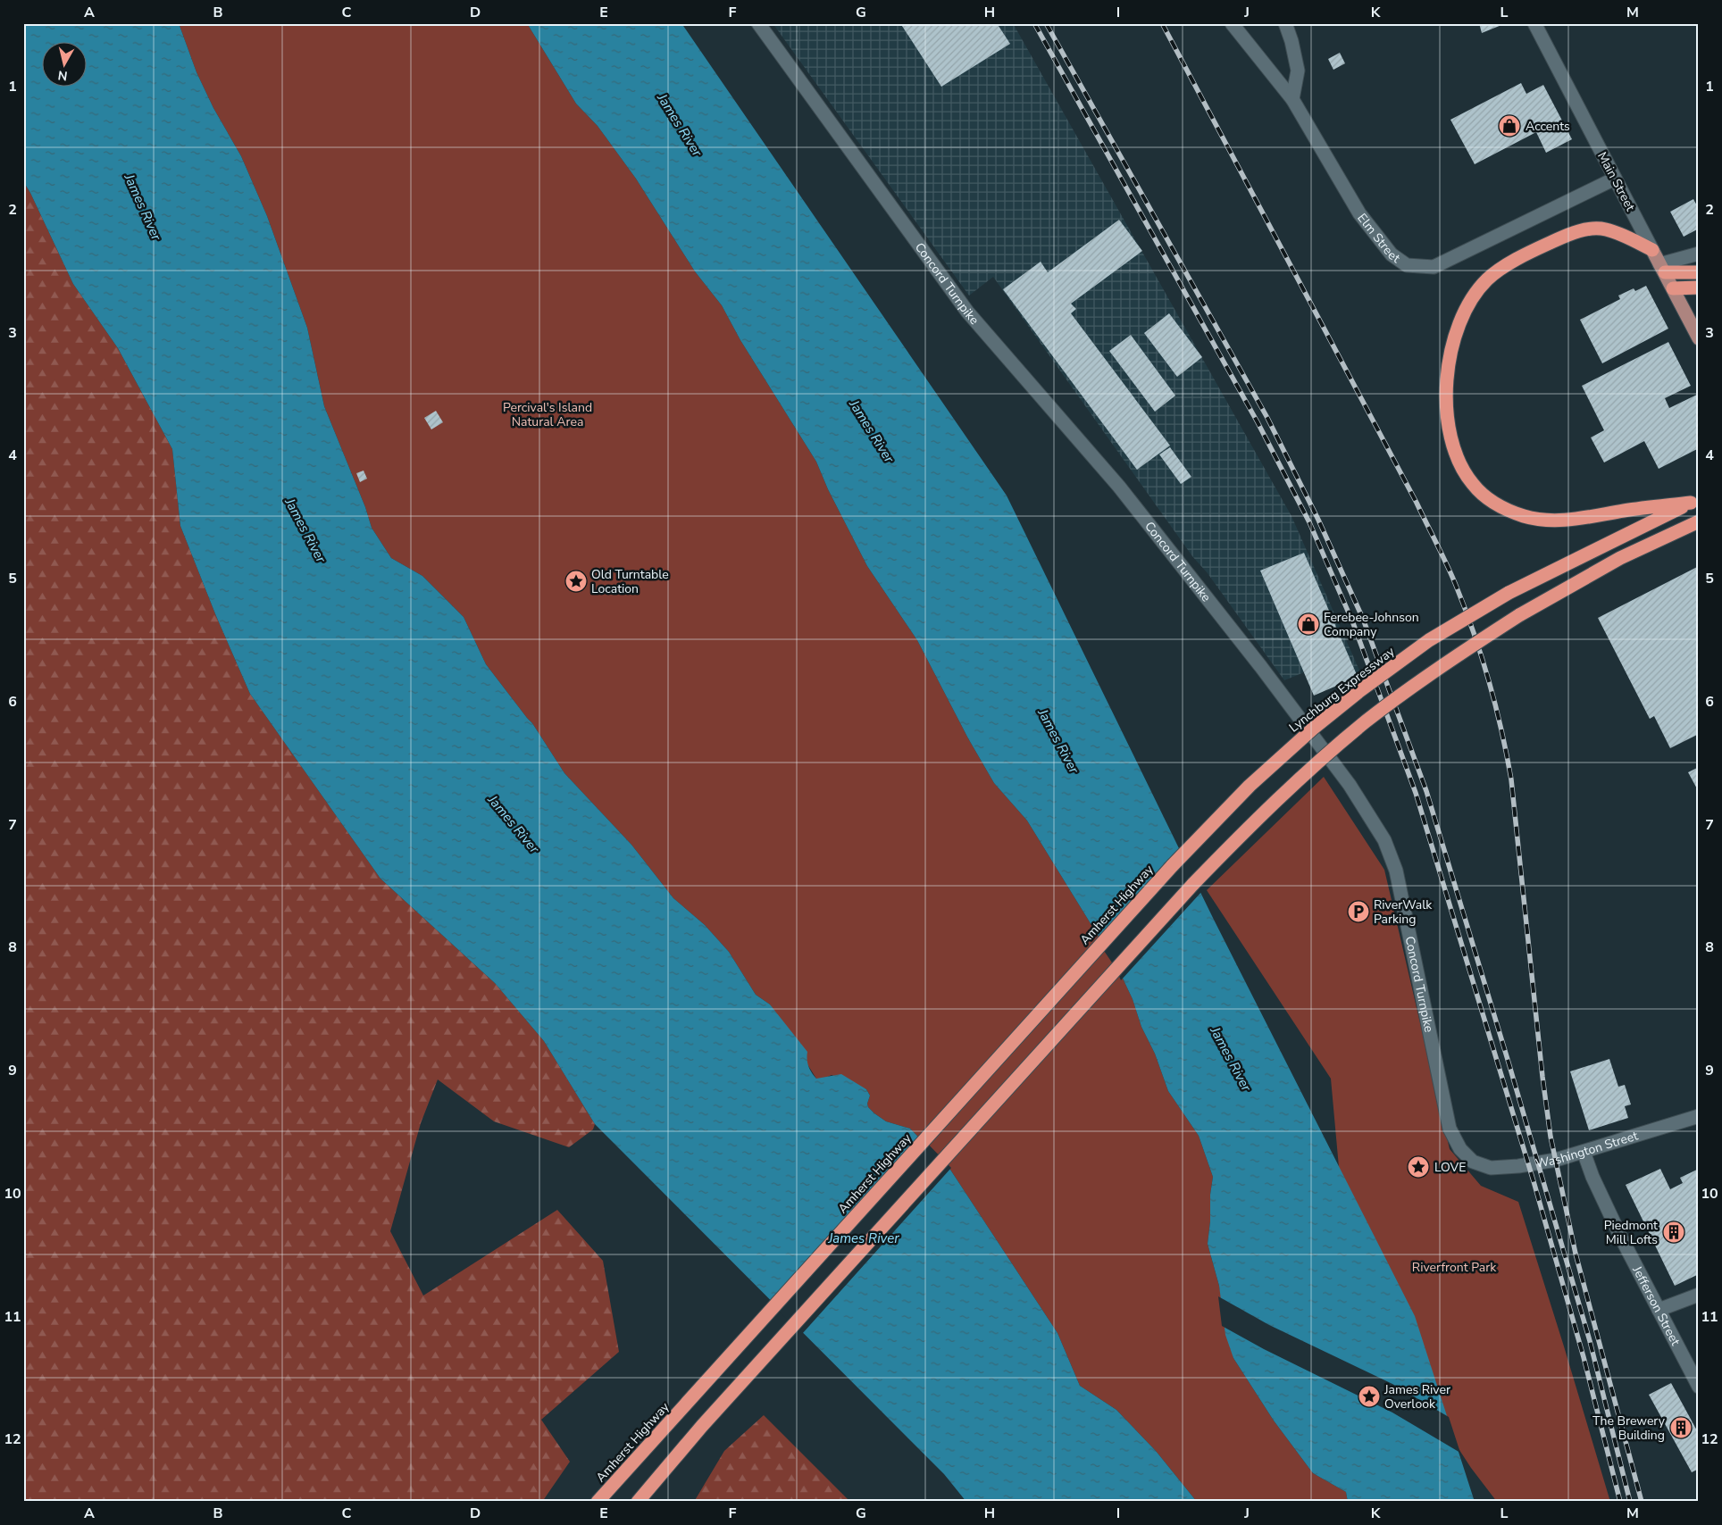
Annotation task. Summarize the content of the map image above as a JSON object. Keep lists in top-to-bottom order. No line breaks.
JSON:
{"streets":{"highway":["Lynchburg Expressway","Amherst Highway"],"main road":["Main Street"],"street":["Elm Street","Concord Turnpike","Washington Street","Jefferson Street"]},"crossings":[["Main Street","Elm Street"],["Concord Turnpike","Washington Street"],["Lynchburg Expressway","Amherst Highway"],["Washington Street","Jefferson Street"]],"water":["James River"],"parks":["Percival's Island Natural Area","Riverfront Park"],"places":{"shop":["Accents","Ferebee-Johnson Company"],"place":["Old Turntable Location","LOVE","James River Overlook"],"parking":["RiverWalk Parking"],"building":["Piedmont Mill Lofts","The Brewery Building"]},"north":"bottom","grid":{"columns":["A","B","C","D","E","F","G","H","I","J","K","L","M"],"rows":["1","2","3","4","5","6","7","8","9","10","11","12"]}}
